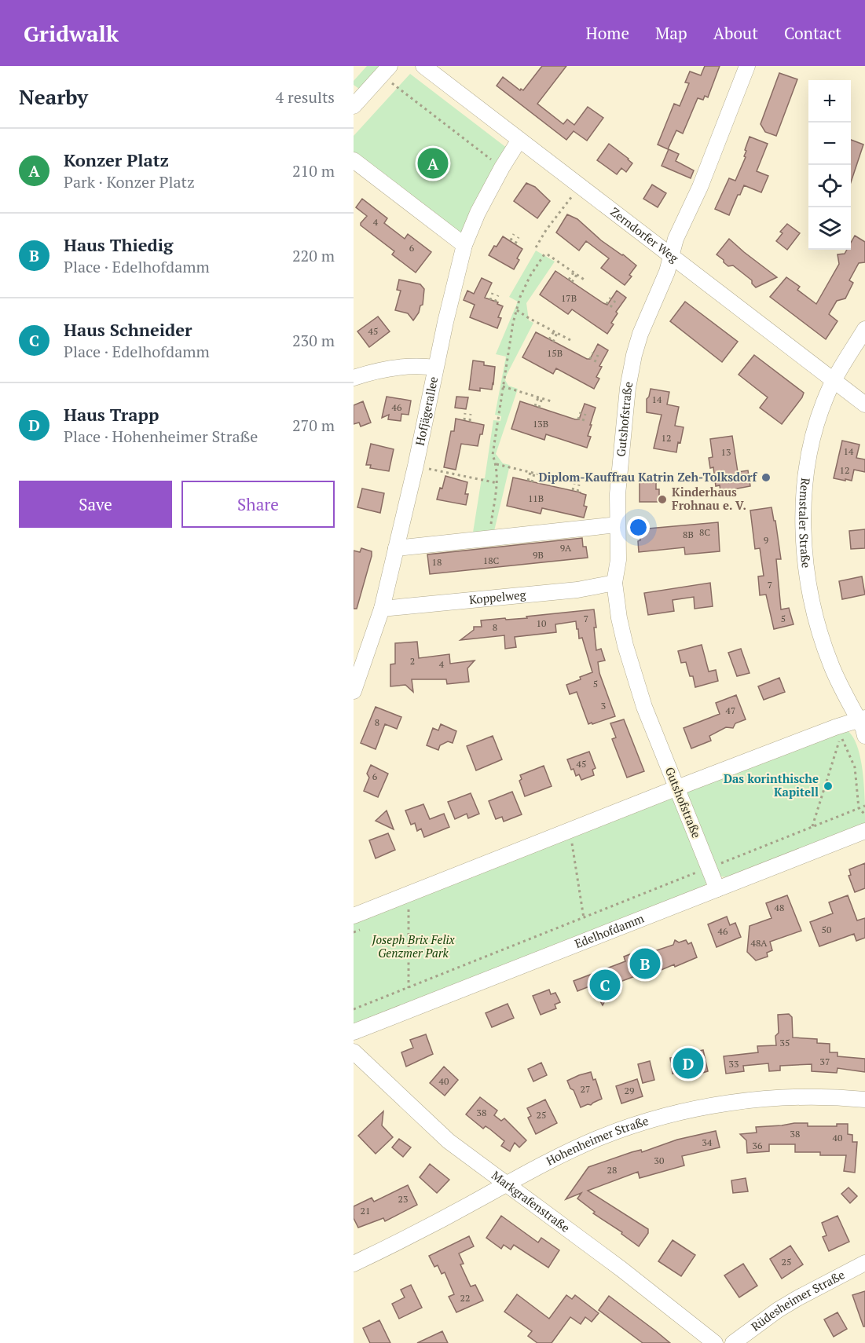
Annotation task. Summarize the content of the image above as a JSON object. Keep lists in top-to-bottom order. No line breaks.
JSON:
{"streets":{"street":["Zerndorfer Weg","Hofjägerallee","Gutshofstraße","Remstaler Straße","Koppelweg","Edelhofdamm","Hohenheimer Straße","Markgrafenstraße","Rüdesheimer Straße"]},"crossings":[["Zerndorfer Weg","Hofjägerallee"],["Zerndorfer Weg","Gutshofstraße"],["Zerndorfer Weg","Remstaler Straße"],["Hofjägerallee","Koppelweg"],["Gutshofstraße","Koppelweg"],["Gutshofstraße","Edelhofdamm"],["Hohenheimer Straße","Markgrafenstraße"]],"parks":["Joseph Brix Felix Genzmer Park"],"places":["Diplom-Kauffrau Katrin Zeh-Tolksdorf","Kinderhaus Frohnau e. V.","Das korinthische Kapitell"],"house_numbers":["4","6","17B","45","15B","14","46","13B","12","14","13","12","11B","8C","8B","9","9A","9B","18C","18","7","7","5","10","8","2","4","5","3","47","8","45","6","48","50","46","48A","35","37","33","40","27","29","38","25","38","40","34","36","30","28","23","21","25","22"],"page":{"header":"Gridwalk","nav":["Home","Map","About","Contact"],"heading":["Nearby","4 results"],"map_buttons":["+","−"],"list":[{"mark":"A","name":"Konzer Platz","note":"Park · Konzer Platz","value":"210 m"},{"mark":"B","name":"Haus Thiedig","note":"Place · Edelhofdamm","value":"220 m"},{"mark":"C","name":"Haus Schneider","note":"Place · Edelhofdamm","value":"230 m"},{"mark":"D","name":"Haus Trapp","note":"Place · Hohenheimer Straße","value":"270 m"}],"pins":["A","B","C","D"],"buttons":["Save","Share"]}}
